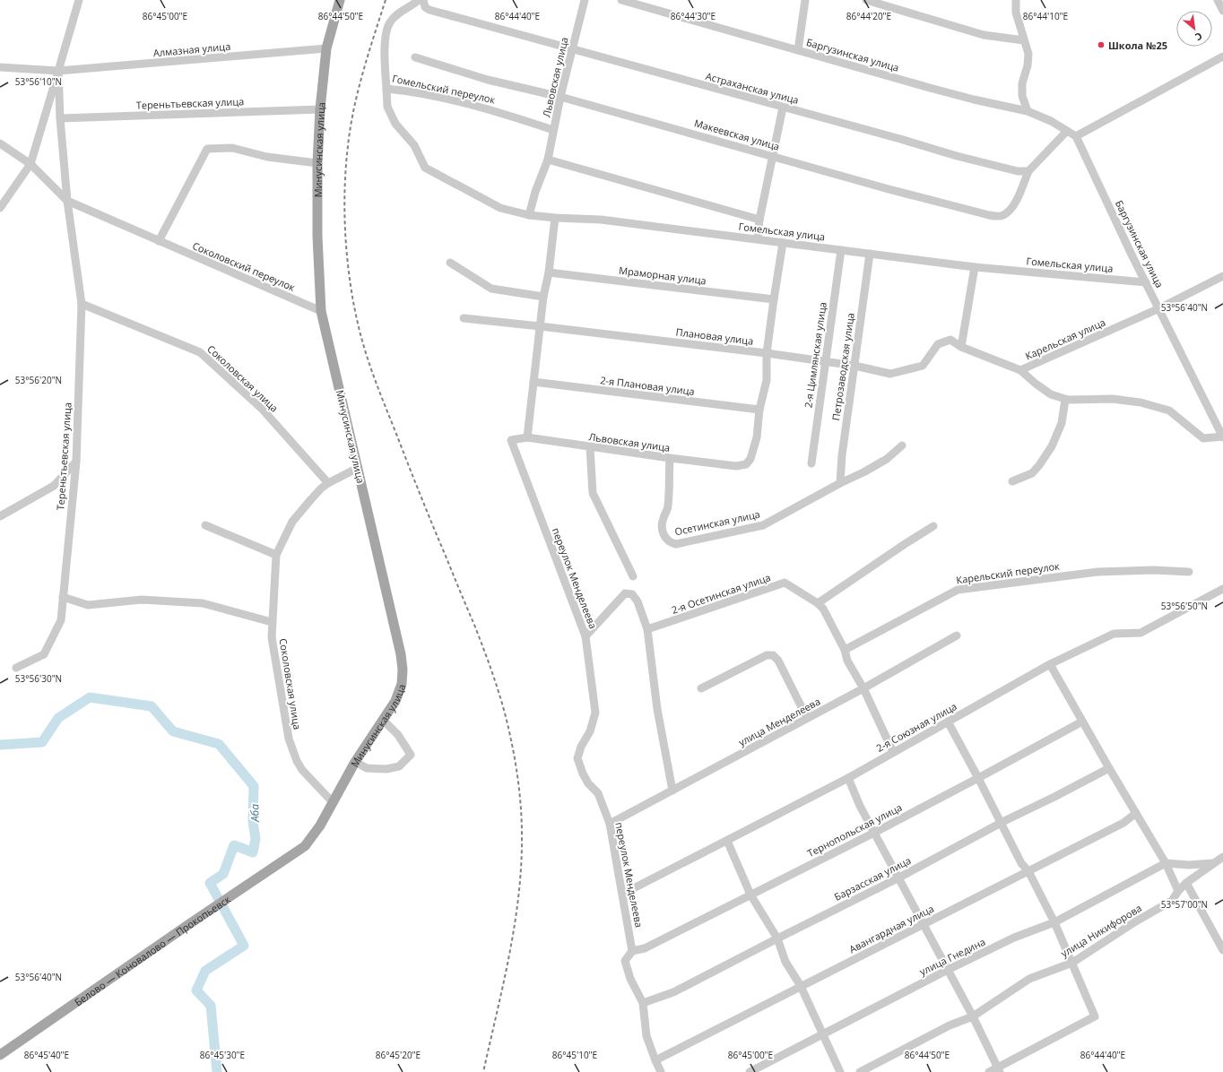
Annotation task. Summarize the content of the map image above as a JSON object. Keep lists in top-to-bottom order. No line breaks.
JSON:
{"streets":{"main road":["Минусинская улица","Белово — Коновалово — Прокопьевск"],"street":["Алмазная улица","Баргузинская улица","Львовская улица","Астраханская улица","Гомельский переулок","Тереньтьевская улица","Макеевская улица","Гомельская улица","Соколовский переулок","Мраморная улица","Плановая улица","Карельская улица","2-я Цимлянская улица","Петрозаводская улица","Соколовская улица","2-я Плановая улица","Осетинская улица","Карельский переулок","переулок Менделеева","2-я Осетинская улица","улица Менделеева","2-я Союзная улица","Тернопольская улица","Барзасская улица","Авангардная улица","улица Никифорова","улица Гнедина"]},"crossings":[["Алмазная улица","Тереньтьевская улица"],["Алмазная улица","Минусинская улица"],["Баргузинская улица","Гомельская улица"],["Баргузинская улица","Карельская улица"],["Львовская улица","Астраханская улица"],["Львовская улица","Гомельский переулок"],["Львовская улица","Макеевская улица"],["Львовская улица","Гомельская улица"],["Львовская улица","2-я Плановая улица"],["Львовская улица","Осетинская улица"],["Львовская улица","переулок Менделеева"],["Астраханская улица","Макеевская улица"],["Гомельский переулок","Гомельская улица"],["Тереньтьевская улица","Минусинская улица"],["Тереньтьевская улица","Соколовский переулок"],["Тереньтьевская улица","Соколовская улица"],["Минусинская улица","Соколовский переулок"],["Минусинская улица","Соколовская улица"],["Минусинская улица","Белово — Коновалово — Прокопьевск"],["Гомельская улица","2-я Цимлянская улица"],["Гомельская улица","Петрозаводская улица"],["Плановая улица","2-я Цимлянская улица"],["Плановая улица","Петрозаводская улица"],["Петрозаводская улица","Осетинская улица"],["переулок Менделеева","улица Менделеева"],["переулок Менделеева","2-я Союзная улица"],["переулок Менделеева","Тернопольская улица"],["переулок Менделеева","Барзасская улица"],["переулок Менделеева","Авангардная улица"]],"water":["Аба"],"places":["Школа №25"],"north":"bottom right","coordinates":["86°45'00\"E","86°44'50\"E","86°44'40\"E","86°44'30\"E","86°44'20\"E","86°44'10\"E","53°56'10\"N","53°56'40\"N","53°56'20\"N","53°56'50\"N","53°56'30\"N","53°57'00\"N","86°45'40\"E","86°45'30\"E","86°45'20\"E","86°45'10\"E"]}
